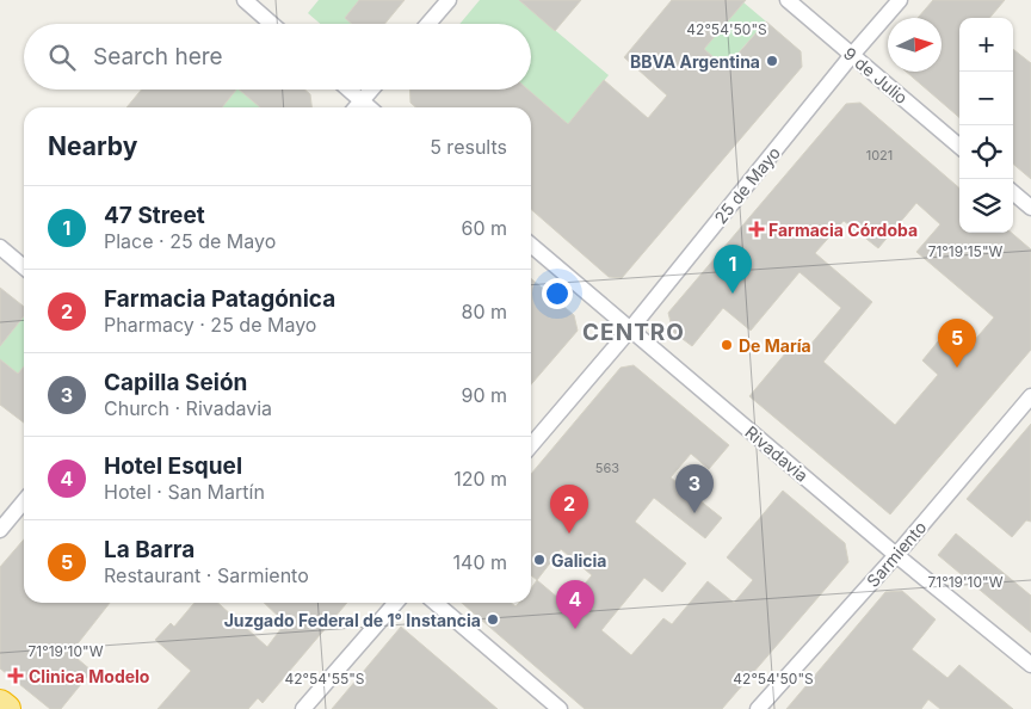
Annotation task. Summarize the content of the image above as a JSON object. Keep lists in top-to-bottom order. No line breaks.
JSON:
{"streets":{"street":["9 de Julio","25 de Mayo","Rivadavia","Sarmiento"]},"crossings":[["9 de Julio","25 de Mayo"],["25 de Mayo","Rivadavia"],["Rivadavia","Sarmiento"]],"districts":["CENTRO"],"places":{"other":["BBVA Argentina","De María","Galicia","Juzgado Federal de 1° Instancia"],"health":["Farmacia Córdoba","Clinica Modelo"]},"house_numbers":["1021","563"],"north":"right","page":{"map_buttons":["+","−"],"search":"Search here","heading":["Nearby","5 results"],"list":[{"mark":"1","name":"47 Street","note":"Place · 25 de Mayo","value":"60 m"},{"mark":"2","name":"Farmacia Patagónica","note":"Pharmacy · 25 de Mayo","value":"80 m"},{"mark":"3","name":"Capilla Seión","note":"Church · Rivadavia","value":"90 m"},{"mark":"4","name":"Hotel Esquel","note":"Hotel · San Martín","value":"120 m"},{"mark":"5","name":"La Barra","note":"Restaurant · Sarmiento","value":"140 m"}],"pins":["1","5","3","2","4"]},"coordinates":["42°54'50\"S","71°19'15\"W","71°19'10\"W","42°54'55\"S"]}
